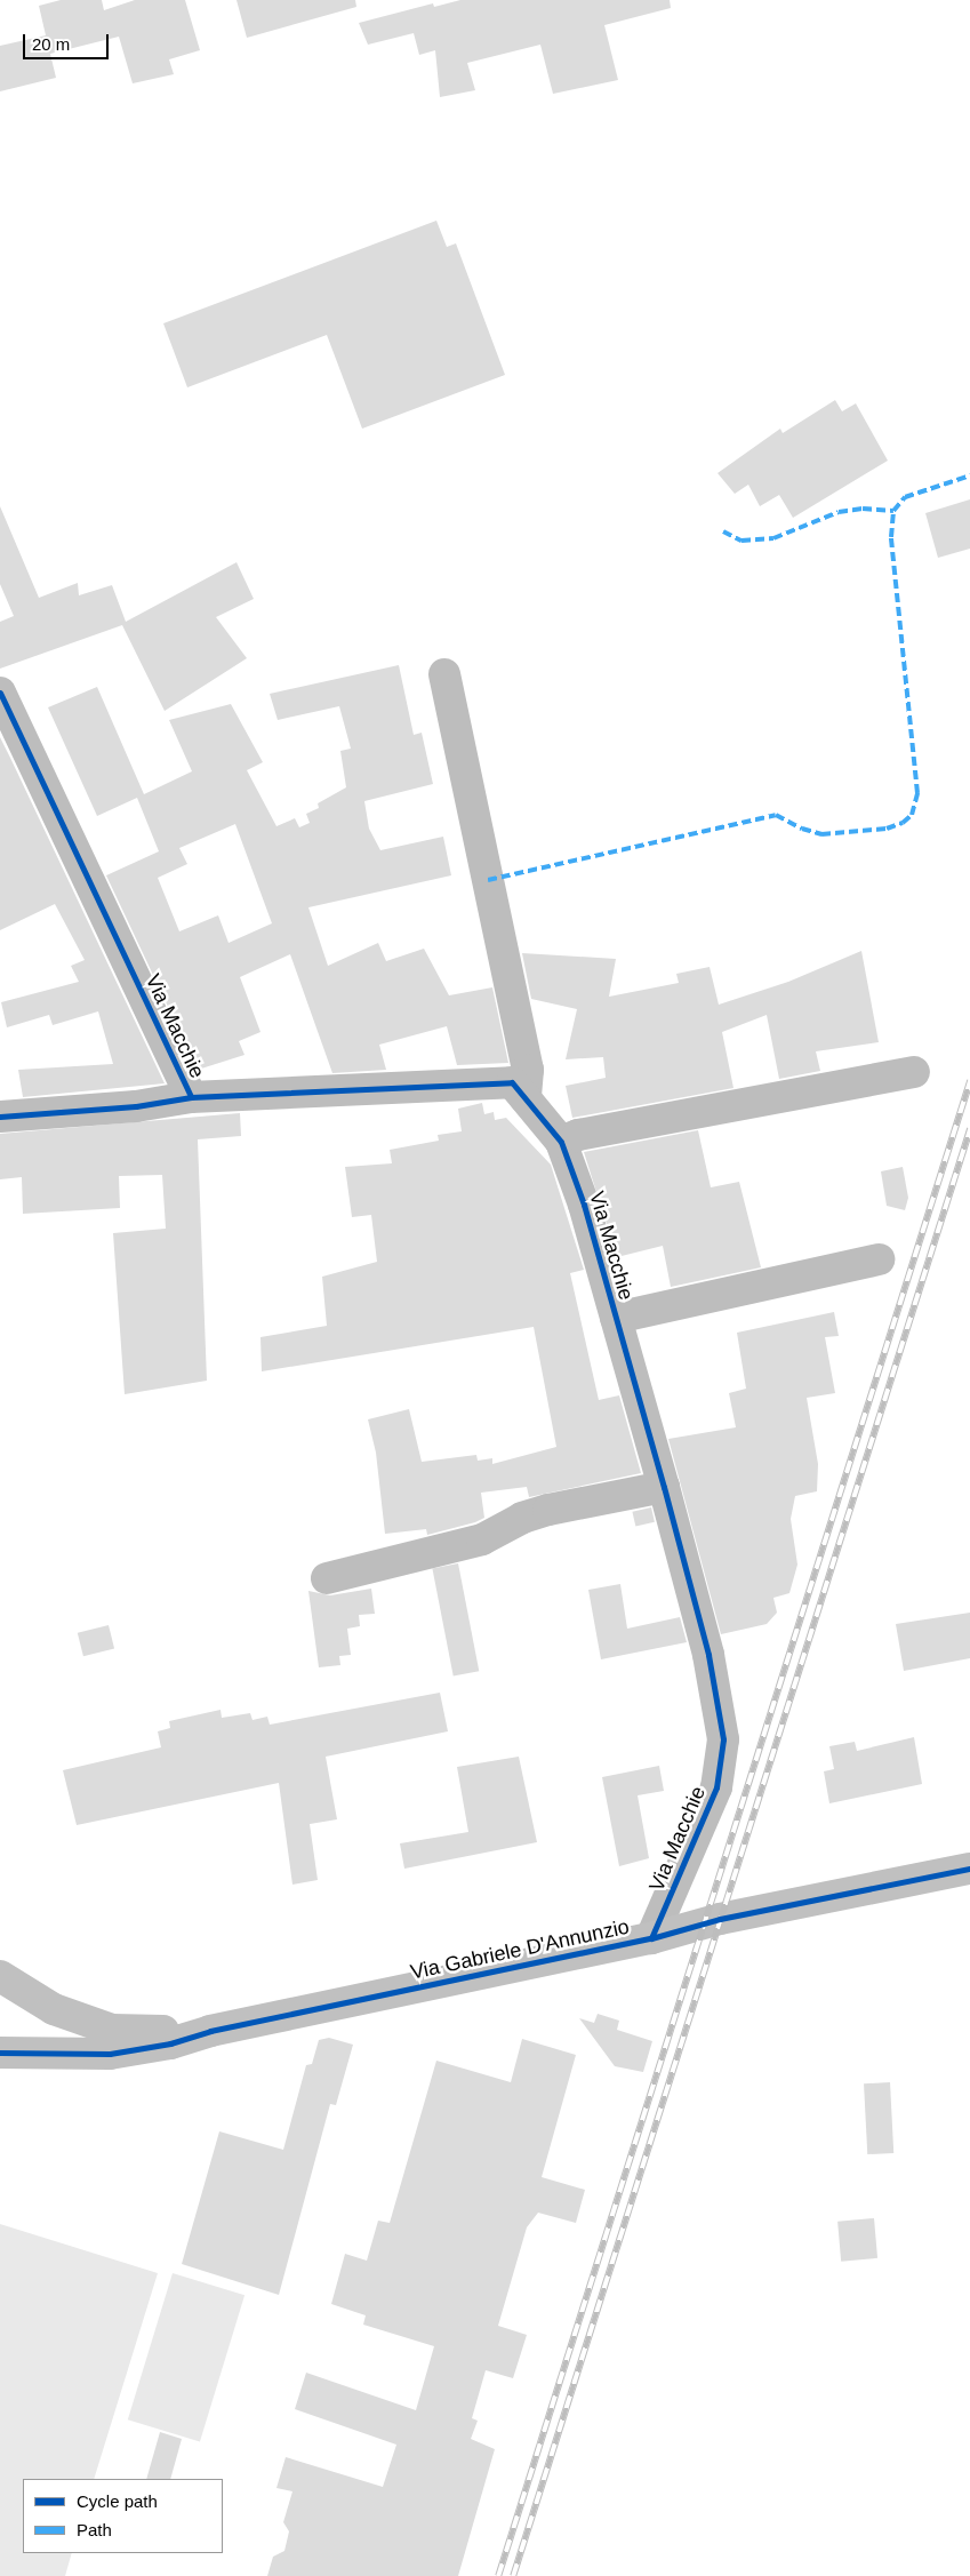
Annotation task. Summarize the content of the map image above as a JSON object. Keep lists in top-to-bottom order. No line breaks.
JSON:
{"streets":{"street":["Via Macchie","Via Gabriele D'Annunzio"]},"crossings":[["Via Macchie","Via Gabriele D'Annunzio"]],"legend":["Cycle path","Path"],"scale_bar":"20 m"}
